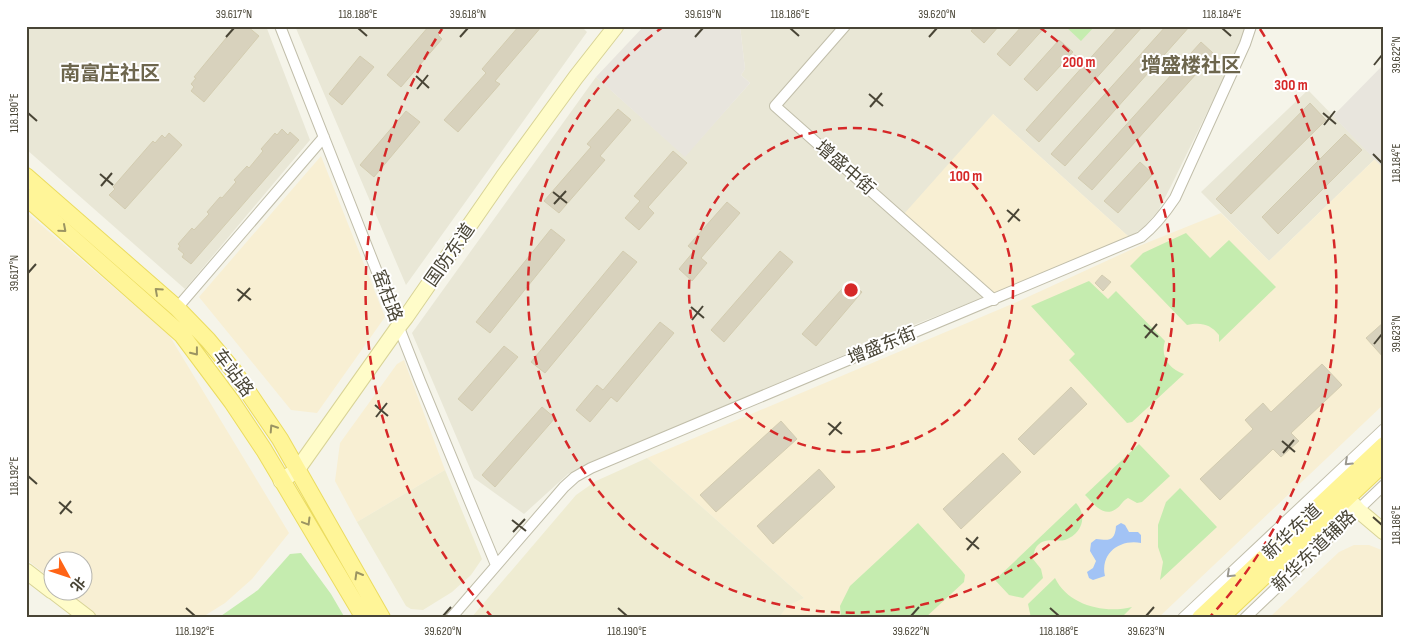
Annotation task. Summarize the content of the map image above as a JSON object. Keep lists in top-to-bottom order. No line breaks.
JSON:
{"streets":{"main road":["车站路","新华东道"],"street":["增盛中街","国防东道","窑柱路","增盛东街","新华东道辅路"]},"crossings":[["增盛中街","增盛东街"],["国防东道","窑柱路"],["国防东道","车站路"],["窑柱路","增盛东街"],["新华东道","新华东道辅路"]],"districts":["增盛楼社区","南富庄社区"],"north":"bottom right","coordinates":["39.617°N","118.188°E","39.618°N","39.619°N","118.186°E","39.620°N","118.184°E","39.622°N","118.190°E","39.623°N","118.192°E"],"rings":["200 m","300 m","100 m"]}
